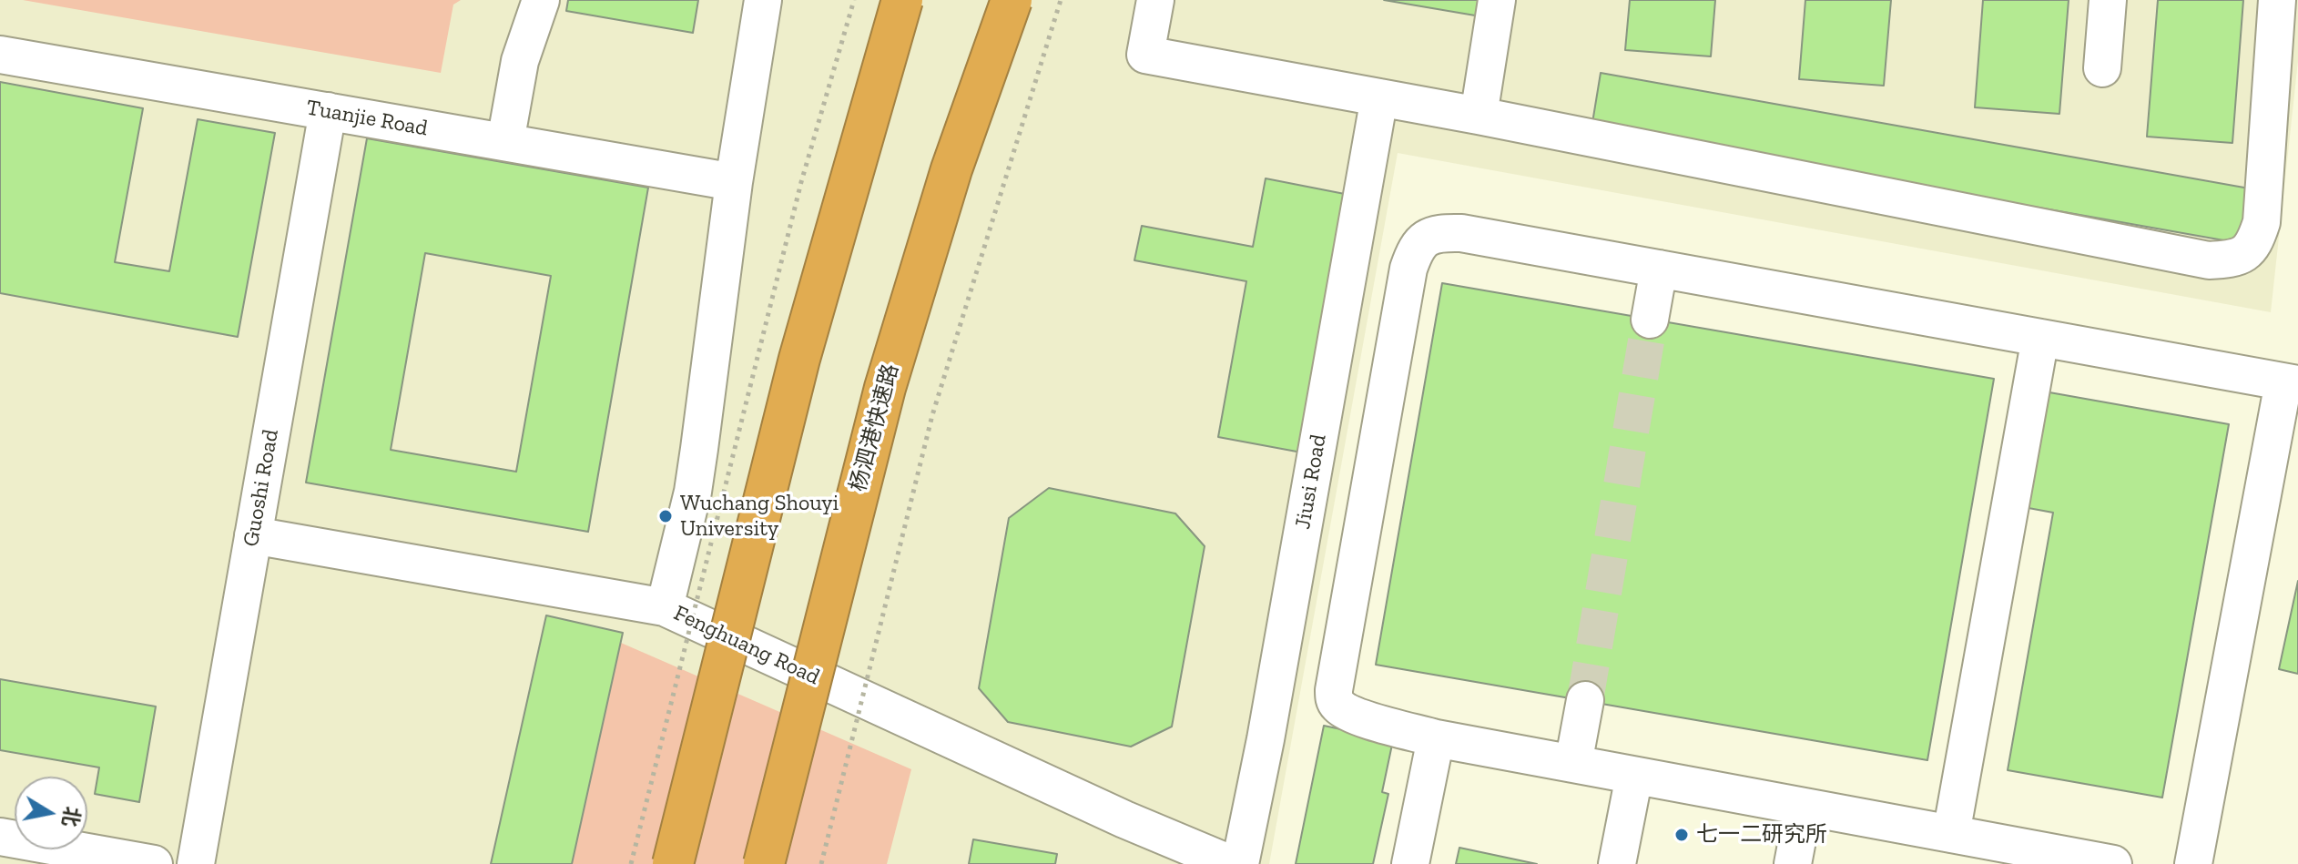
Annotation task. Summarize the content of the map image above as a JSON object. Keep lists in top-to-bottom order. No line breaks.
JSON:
{"streets":{"highway":["杨泗港快速路"],"street":["Tuanjie Road","Jiusi Road","Guoshi Road","Fenghuang Road"]},"crossings":[["Tuanjie Road","Guoshi Road"],["Tuanjie Road","Fenghuang Road"]],"places":["Wuchang Shouyi University","七一二研究所"],"north":"right"}
